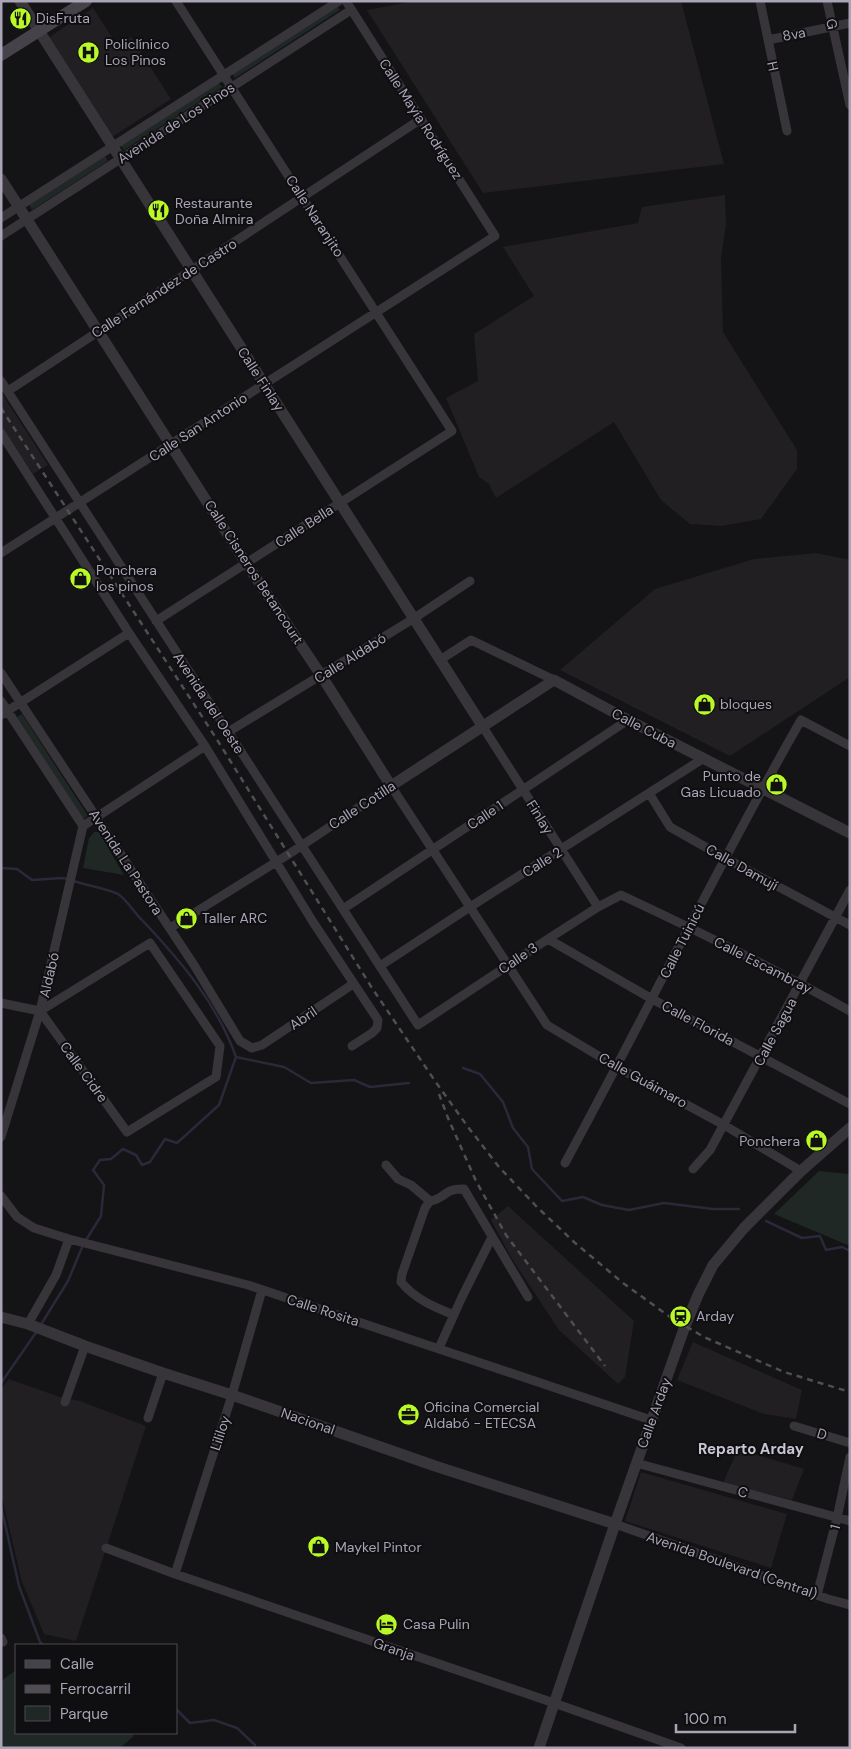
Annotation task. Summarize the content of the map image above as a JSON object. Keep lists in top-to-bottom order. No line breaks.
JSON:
{"streets":{"street":["G","8va","H","Calle Mayía Rodríguez","Avenida de Los Pinos","Calle Naranjito","Calle Fernández de Castro","Calle Finlay","Calle San Antonio","Calle Bella","Calle Cisneros Betancourt","Calle Aldabó","Avenida del Oeste","Calle Cuba","Calle Cotilla","Calle 1","Finlay","Avenida La Pastora","Calle 2","Calle Damují","Calle Tuinicú","Calle 3","Calle Escambray","Aldabó","Abril","Calle Florida","Calle Sagua","Calle Cidre","Calle Guáimaro","Calle Rosita","Calle Arday","Nacional","Lililoy","D","C","1","Avenida Boulevard (Central)","Granja"]},"crossings":[["G","8va"],["8va","H"],["Calle Mayía Rodríguez","Avenida de Los Pinos"],["Calle Mayía Rodríguez","Calle Fernández de Castro"],["Calle Mayía Rodríguez","Calle San Antonio"],["Avenida de Los Pinos","Calle Naranjito"],["Avenida de Los Pinos","Calle Finlay"],["Avenida de Los Pinos","Calle Cisneros Betancourt"],["Calle Naranjito","Calle Fernández de Castro"],["Calle Naranjito","Calle San Antonio"],["Calle Naranjito","Calle Bella"],["Calle Fernández de Castro","Calle Finlay"],["Calle Fernández de Castro","Calle Cisneros Betancourt"],["Calle Fernández de Castro","Avenida del Oeste"],["Calle Finlay","Calle San Antonio"],["Calle Finlay","Calle Bella"],["Calle Finlay","Calle Aldabó"],["Calle Finlay","Calle Cuba"],["Calle Finlay","Calle Cotilla"],["Calle Finlay","Finlay"],["Calle San Antonio","Calle Cisneros Betancourt"],["Calle San Antonio","Avenida del Oeste"],["Calle Bella","Calle Cisneros Betancourt"],["Calle Bella","Avenida del Oeste"],["Calle Cisneros Betancourt","Calle Aldabó"],["Calle Cisneros Betancourt","Calle Cotilla"],["Calle Cisneros Betancourt","Calle 1"],["Calle Cisneros Betancourt","Calle 2"],["Calle Cisneros Betancourt","Calle 3"],["Calle Cisneros Betancourt","Calle Guáimaro"],["Calle Aldabó","Avenida del Oeste"],["Avenida del Oeste","Calle Cotilla"],["Avenida del Oeste","Calle 1"],["Avenida del Oeste","Calle 2"],["Avenida del Oeste","Calle 3"],["Avenida del Oeste","Abril"],["Calle Cuba","Calle Cotilla"],["Calle Cuba","Calle 1"],["Calle Cuba","Calle 2"],["Calle Cuba","Calle Tuinicú"],["Calle Cotilla","Finlay"],["Calle Cotilla","Avenida La Pastora"],["Calle 1","Finlay"],["Finlay","Calle 2"],["Finlay","Calle 3"],["Avenida La Pastora","Aldabó"],["Avenida La Pastora","Abril"],["Calle 2","Calle Damují"],["Calle Damují","Calle Tuinicú"],["Calle Damují","Calle Sagua"],["Calle Tuinicú","Calle Escambray"],["Calle Tuinicú","Calle Florida"],["Calle Tuinicú","Calle Guáimaro"],["Calle 3","Calle Escambray"],["Calle 3","Calle Florida"],["Calle 3","Calle Guáimaro"],["Calle Escambray","Calle Sagua"],["Aldabó","Calle Cidre"],["Calle Florida","Calle Sagua"],["Calle Sagua","Calle Guáimaro"],["Calle Guáimaro","Calle Arday"],["Calle Rosita","Calle Arday"],["Calle Rosita","Lililoy"],["Calle Arday","Nacional"],["Calle Arday","C"],["Calle Arday","Avenida Boulevard (Central)"],["Calle Arday","Granja"],["Nacional","Lililoy"],["Nacional","Avenida Boulevard (Central)"],["Lililoy","Granja"],["C","1"],["1","Avenida Boulevard (Central)"]],"districts":["Reparto Arday"],"places":{"restaurant":["DisFruta","Restaurante Doña Almira"],"hospital":["Policlínico Los Pinos"],"shop":["Ponchera los pinos","bloques","Punto de Gas Licuado","Taller ARC","Ponchera","Maykel Pintor"],"station":["Arday"],"office":["Oficina Comercial Aldabó - ETECSA"],"hotel":["Casa Pulin"]},"legend":["Calle","Ferrocarril","Parque"],"scale_bar":"100 m"}
